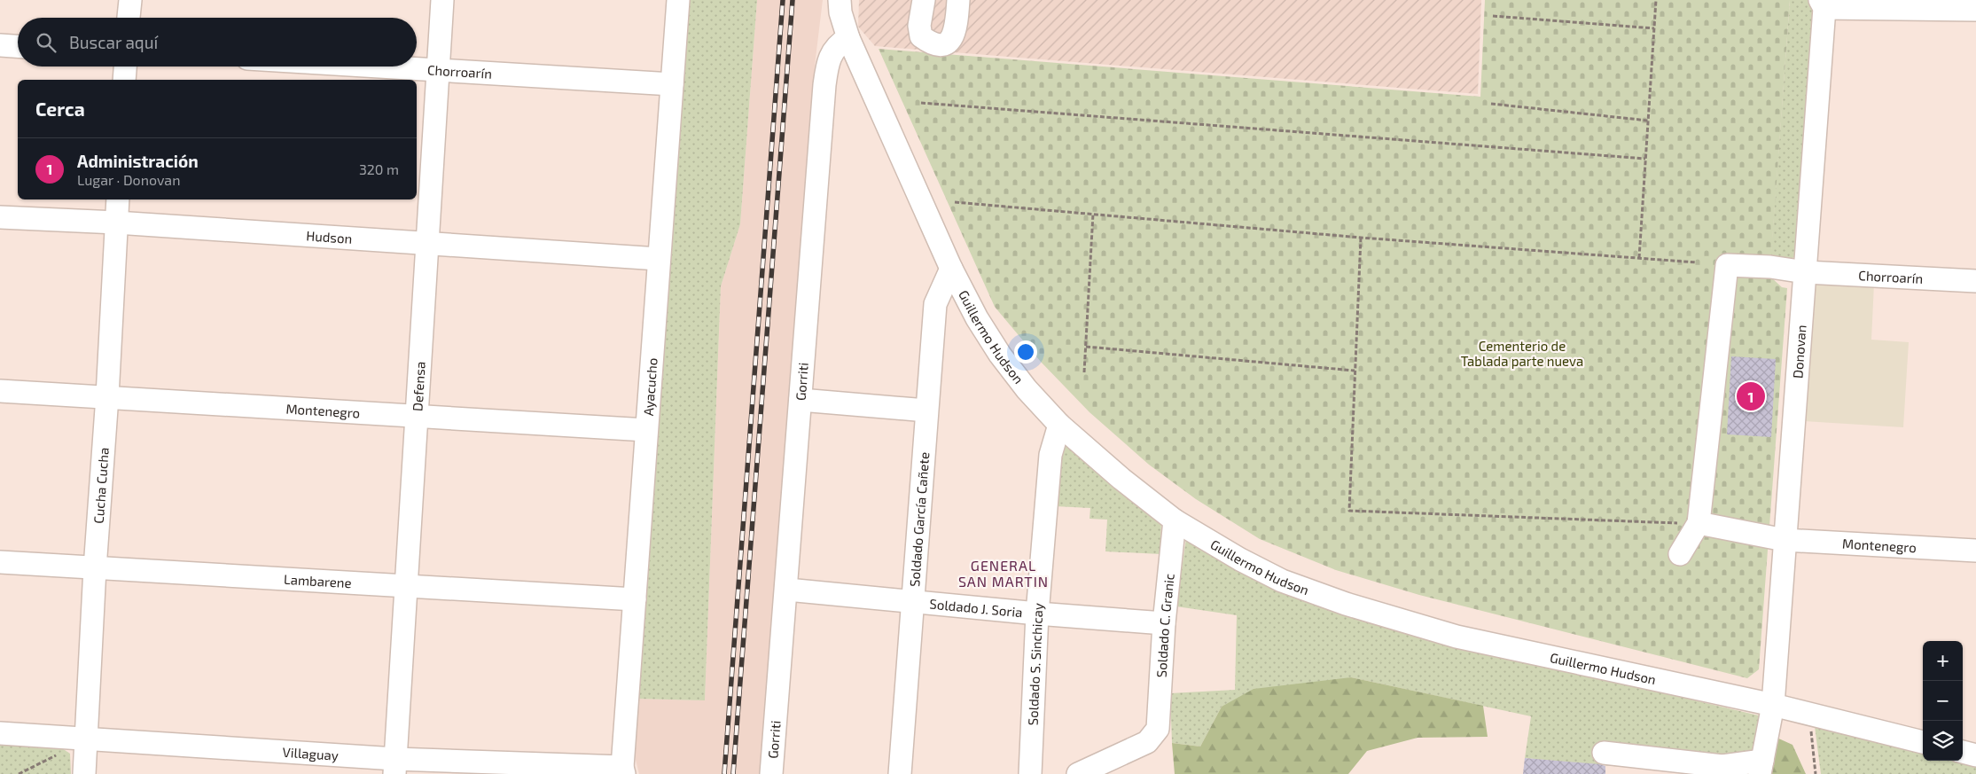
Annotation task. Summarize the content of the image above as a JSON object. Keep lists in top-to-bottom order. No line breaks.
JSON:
{"streets":{"street":["Chorroarín","Hudson","Guillermo Hudson","Donovan","Gorriti","Defensa","Ayacucho","Montenegro","Cucha Cucha","Soldado García Cañete","Lambarene","Soldado J. Soria","Soldado C. Granic","Soldado S. Sinchicay","Villaguay"]},"crossings":[["Chorroarín","Donovan"],["Chorroarín","Defensa"],["Chorroarín","Ayacucho"],["Chorroarín","Montenegro"],["Hudson","Defensa"],["Hudson","Ayacucho"],["Hudson","Cucha Cucha"],["Guillermo Hudson","Donovan"],["Guillermo Hudson","Gorriti"],["Guillermo Hudson","Soldado García Cañete"],["Guillermo Hudson","Soldado C. Granic"],["Guillermo Hudson","Soldado S. Sinchicay"],["Donovan","Montenegro"],["Gorriti","Soldado J. Soria"],["Defensa","Montenegro"],["Defensa","Lambarene"],["Defensa","Villaguay"],["Ayacucho","Montenegro"],["Ayacucho","Lambarene"],["Ayacucho","Villaguay"],["Montenegro","Cucha Cucha"],["Cucha Cucha","Lambarene"],["Cucha Cucha","Villaguay"],["Soldado García Cañete","Soldado J. Soria"],["Soldado J. Soria","Soldado C. Granic"],["Soldado J. Soria","Soldado S. Sinchicay"]],"districts":["GENERAL SAN MARTIN"],"parks":["Cementerio de Tablada parte nueva"],"page":{"search":"Buscar aquí","heading":"Cerca","list":[{"mark":"1","name":"Administración","note":"Lugar · Donovan","value":"320 m"}],"pins":"1","map_buttons":["+","−"]}}
